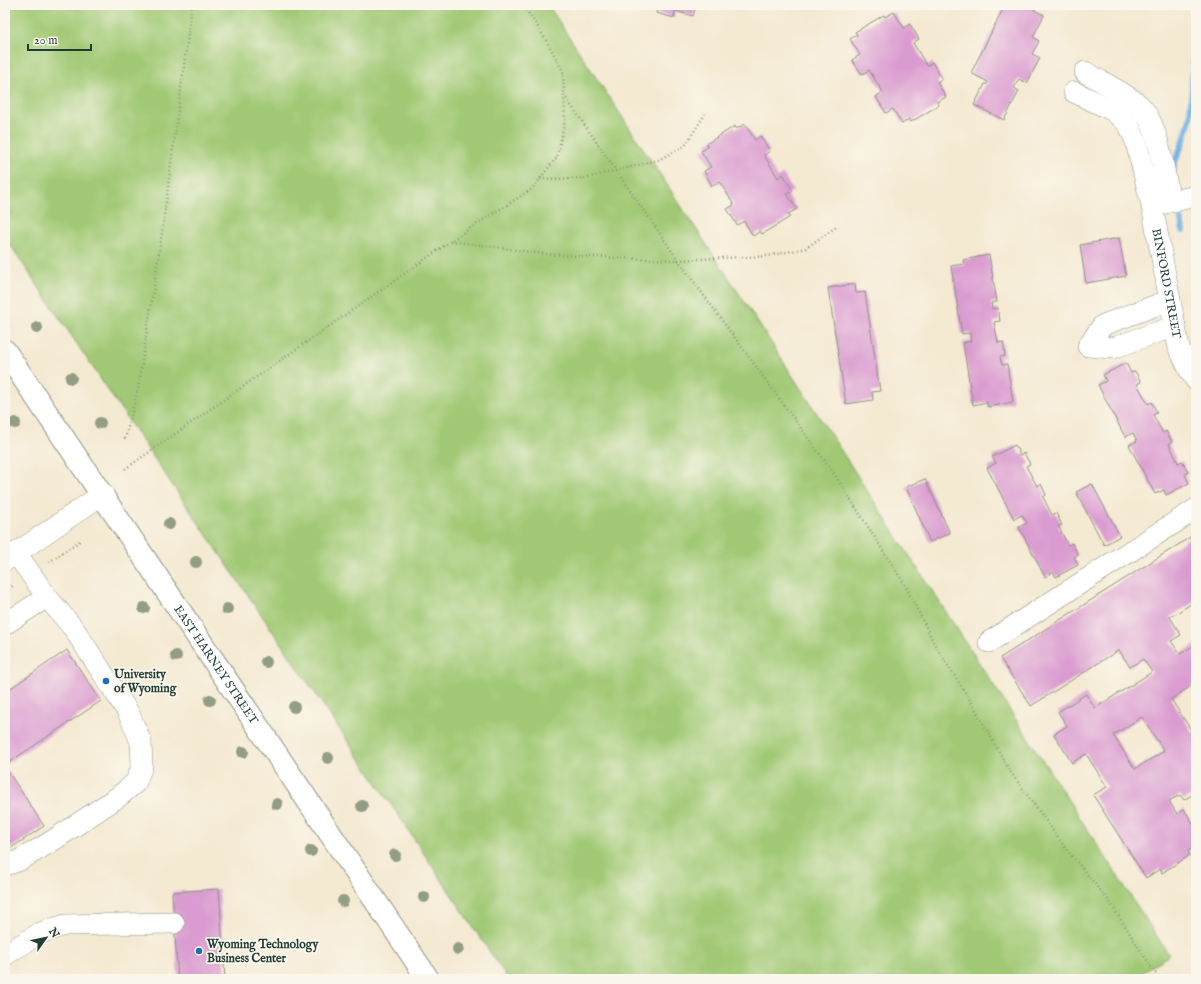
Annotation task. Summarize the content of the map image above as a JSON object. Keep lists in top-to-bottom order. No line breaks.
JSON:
{"streets":{"main road":["EAST HARNEY STREET"],"street":["BINFORD STREET"]},"places":["University of Wyoming","Wyoming Technology Business Center"],"scale_bar":"20 m","north":"top right"}
